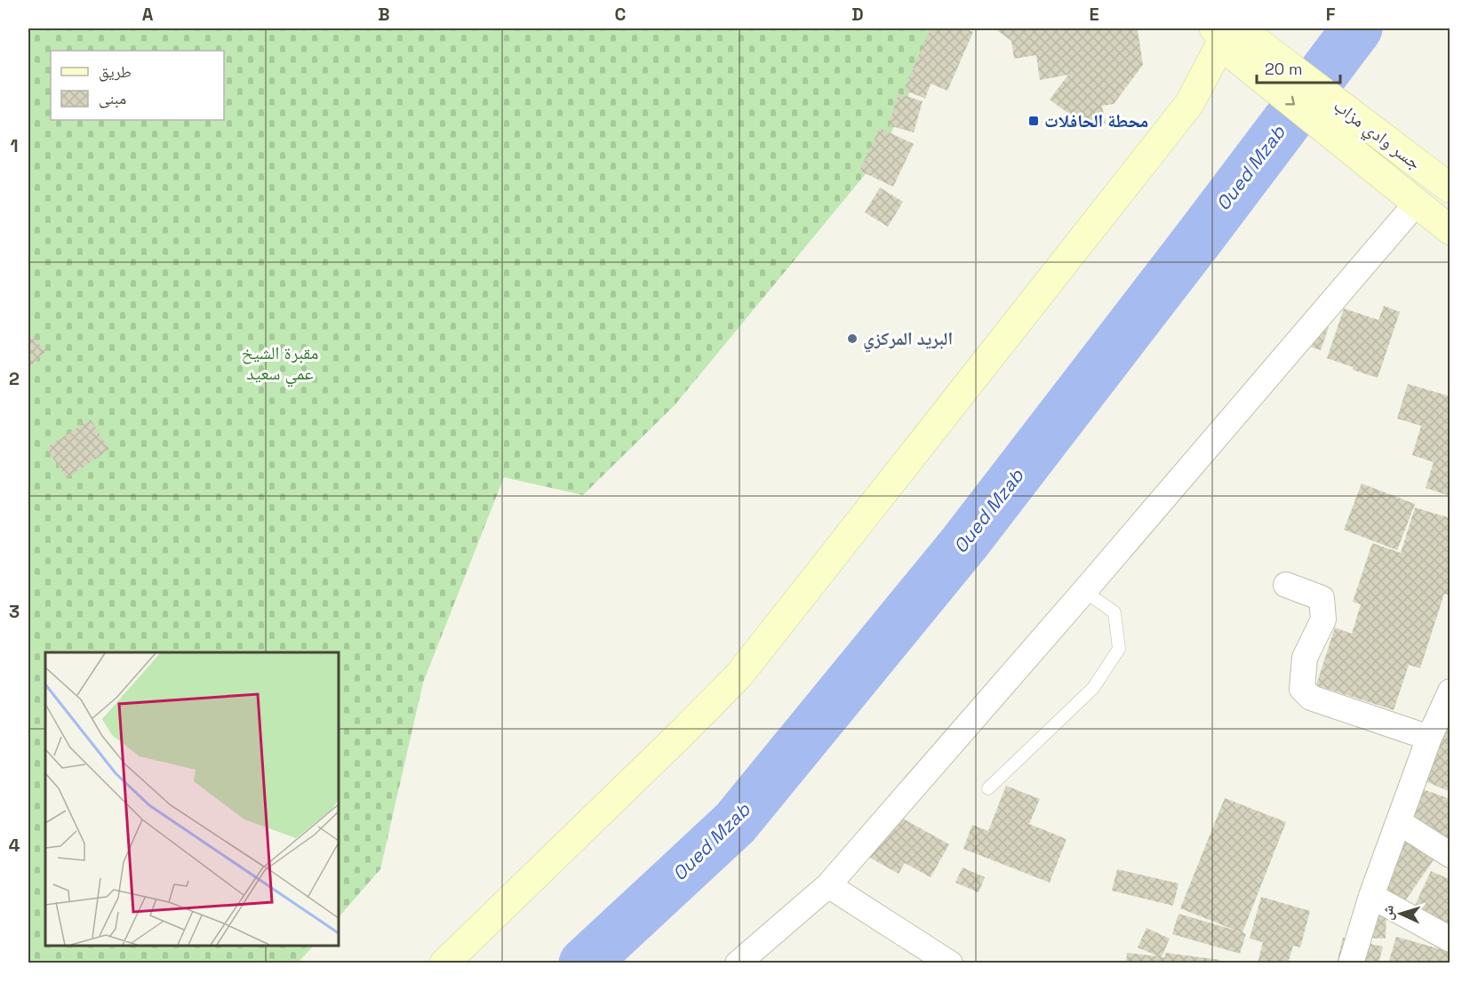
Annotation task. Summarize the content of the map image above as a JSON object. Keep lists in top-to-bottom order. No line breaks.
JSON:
{"streets":{"street":["جسر وادي مزاب"]},"water":["Oued Mzab"],"parks":["مقبرة الشيخ عمي سعيد"],"places":{"transit":["محطة الحافلات"],"other":["البريد المركزي"]},"legend":["طريق","مبنى"],"scale_bar":"20 m","north":"left","grid":{"columns":["A","B","C","D","E","F"],"rows":["1","2","3","4"]}}
